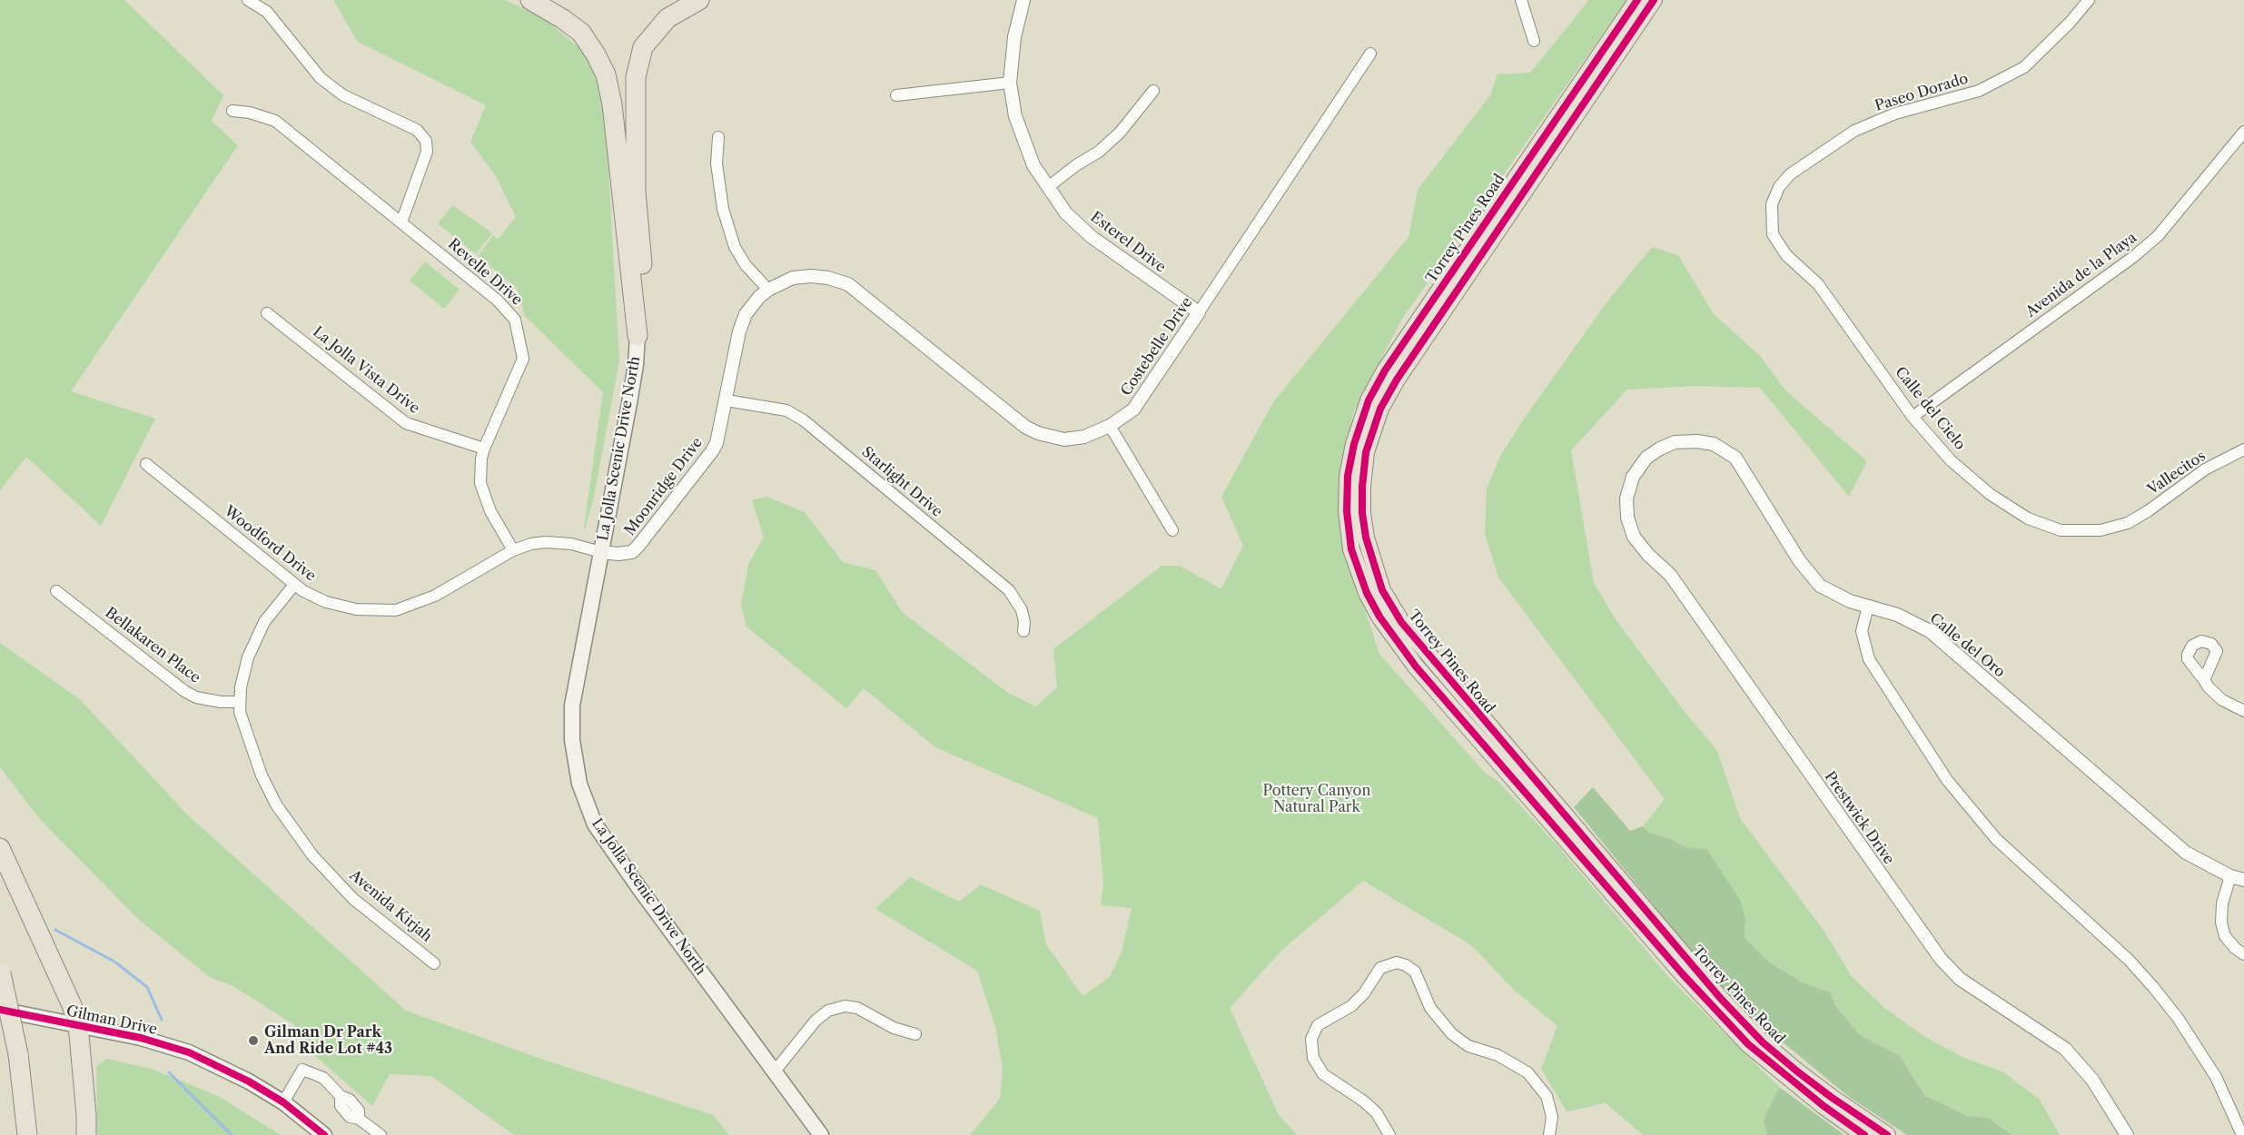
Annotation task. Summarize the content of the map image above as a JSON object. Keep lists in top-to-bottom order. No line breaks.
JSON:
{"streets":{"main road":["Torrey Pines Road","La Jolla Scenic Drive North","Gilman Drive"],"street":["Paseo Dorado","Esterel Drive","Revelle Drive","Avenida de la Playa","Costebelle Drive","La Jolla Vista Drive","Calle del Cielo","Vallecitos","Starlight Drive","Moonridge Drive","Woodford Drive","Bellakaren Place","Calle del Oro","Prestwick Drive","Avenida Kirjah"]},"crossings":[["Paseo Dorado","Calle del Cielo"],["Esterel Drive","Costebelle Drive"],["Revelle Drive","La Jolla Vista Drive"],["Revelle Drive","Woodford Drive"],["Avenida de la Playa","Calle del Cielo"],["Costebelle Drive","Moonridge Drive"],["Calle del Cielo","Vallecitos"],["La Jolla Scenic Drive North","Moonridge Drive"],["La Jolla Scenic Drive North","Woodford Drive"],["Starlight Drive","Moonridge Drive"],["Moonridge Drive","Woodford Drive"],["Woodford Drive","Avenida Kirjah"],["Bellakaren Place","Avenida Kirjah"],["Calle del Oro","Prestwick Drive"]],"parks":["Pottery Canyon Natural Park"],"places":["Gilman Dr Park And Ride Lot #43"]}
